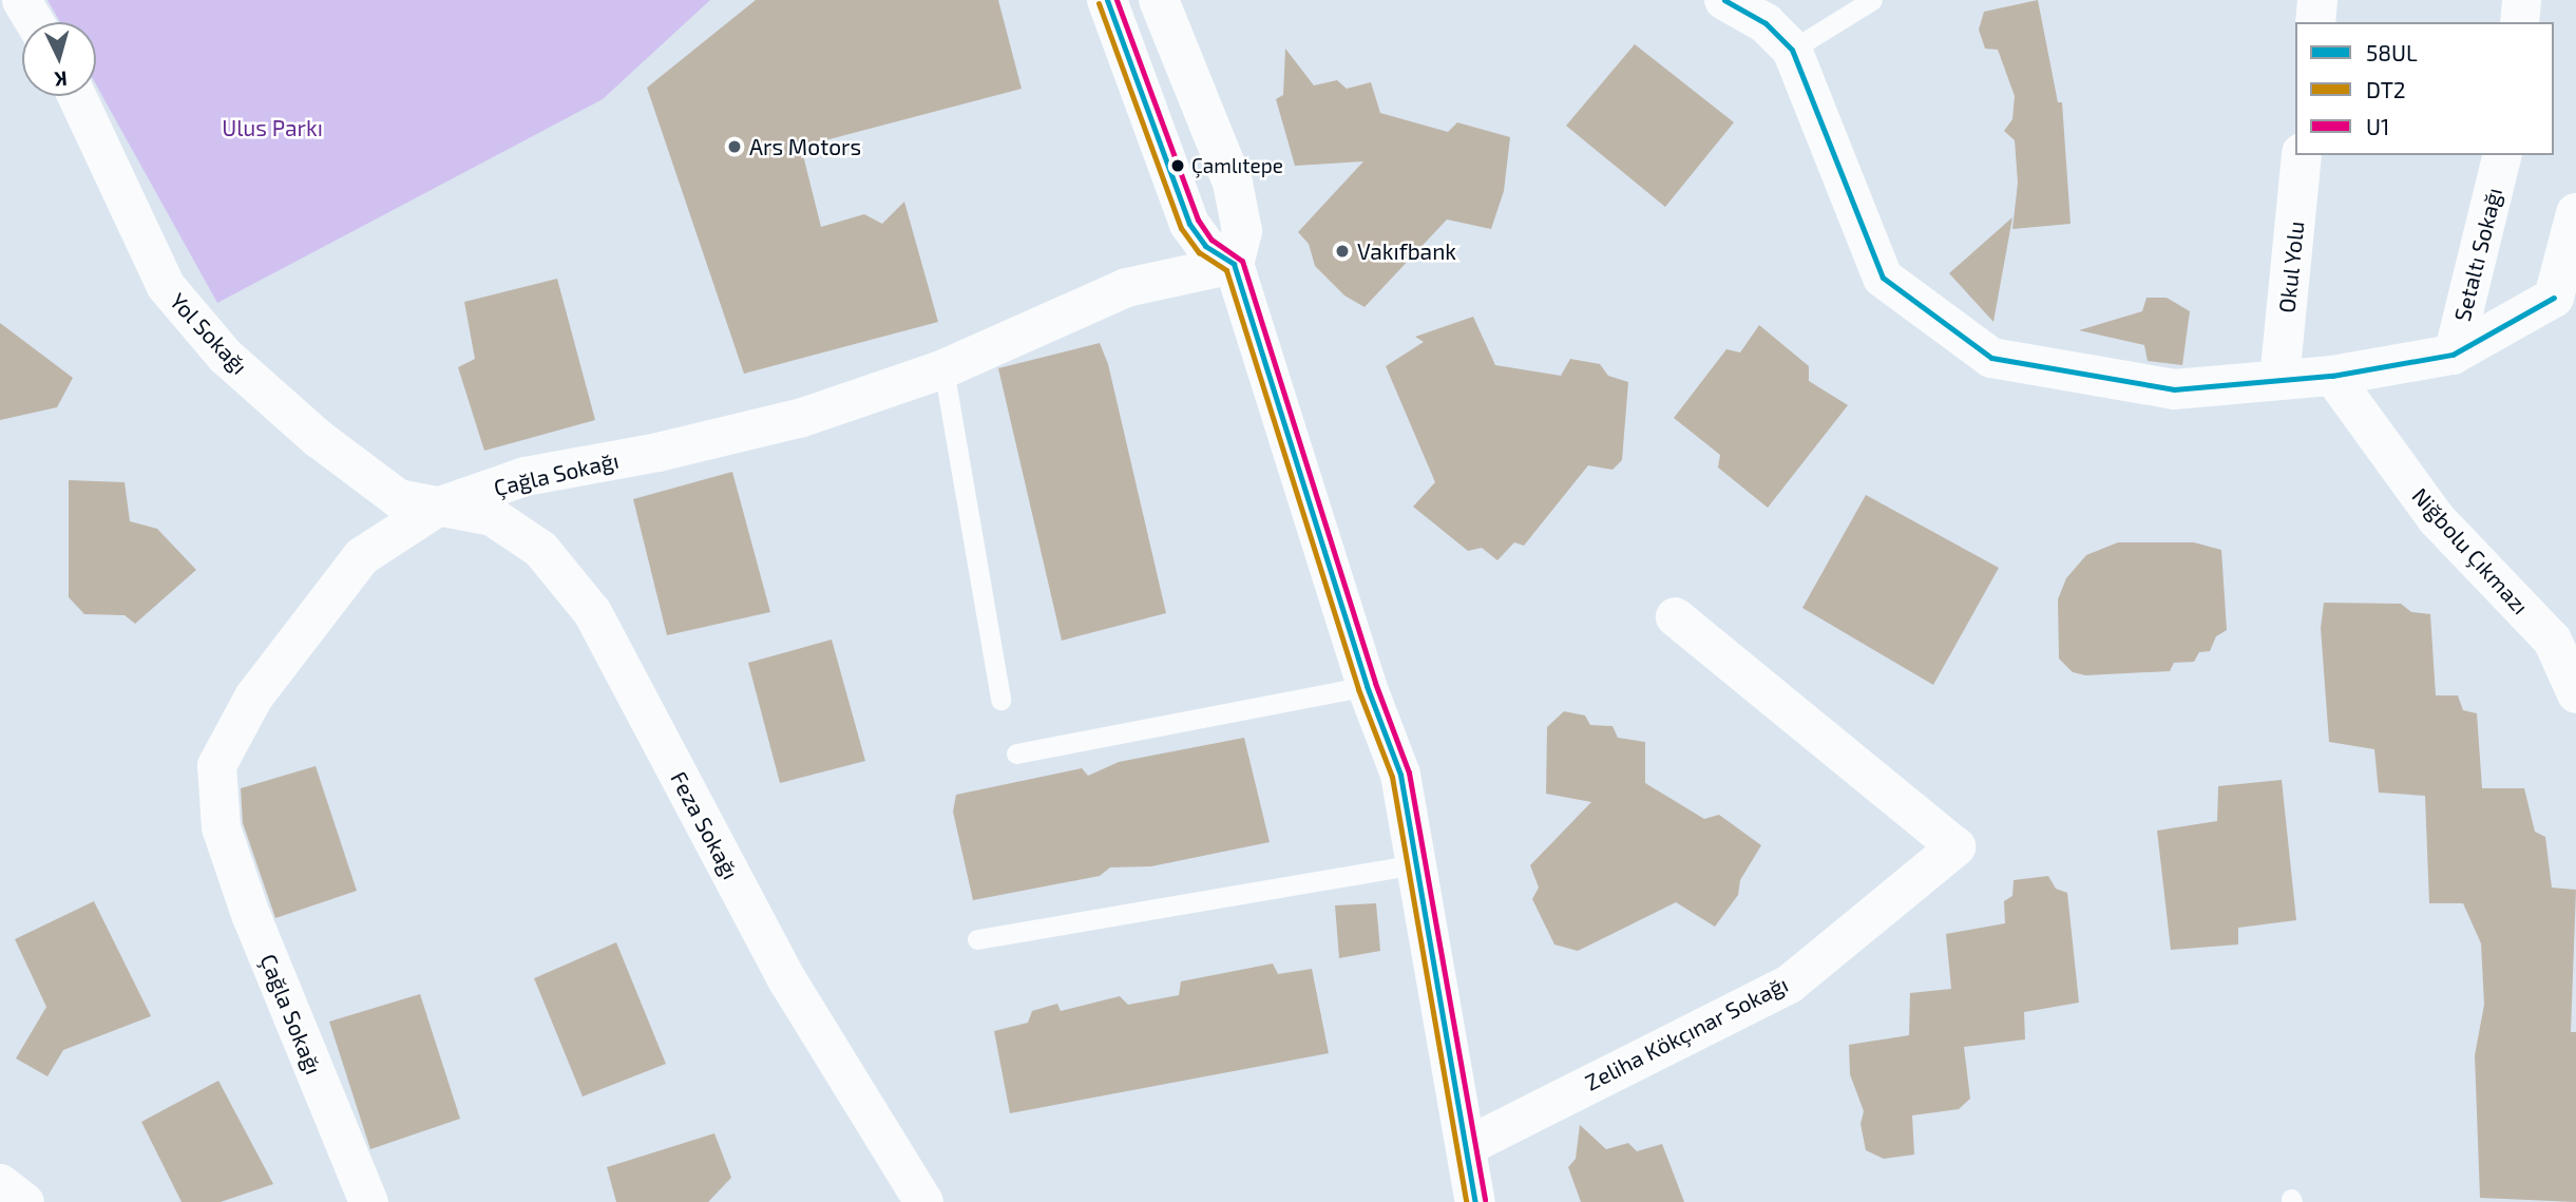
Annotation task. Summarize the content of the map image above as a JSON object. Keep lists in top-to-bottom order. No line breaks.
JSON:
{"streets":{"main road":["Okul Yolu"],"street":["Setaltı Sokağı","Yol Sokağı","Çağla Sokağı","Niğbolu Çıkmazı","Feza Sokağı","Zeliha Kökçınar Sokağı"]},"crossings":[["Yol Sokağı","Çağla Sokağı"],["Yol Sokağı","Feza Sokağı"],["Çağla Sokağı","Feza Sokağı"]],"parks":["Ulus Parkı"],"places":["Ars Motors","Çamlıtepe","Vakıfbank"],"lines":["transit line 58UL","transit line U1","transit line DT2"],"legend":["58UL","DT2","U1"],"north":"bottom"}
